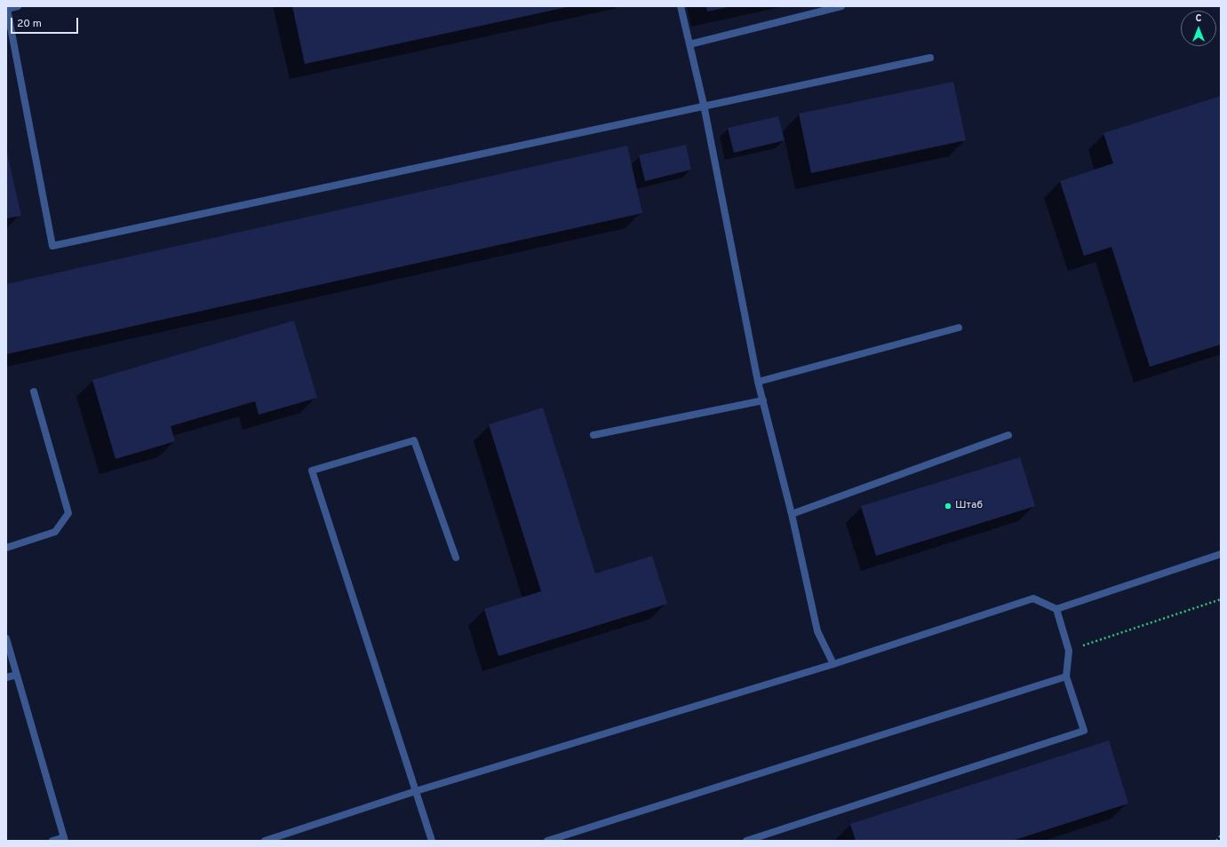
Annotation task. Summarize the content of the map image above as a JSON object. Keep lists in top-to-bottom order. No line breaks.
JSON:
{"places":["Штаб"],"scale_bar":"20 m","north":"top"}
